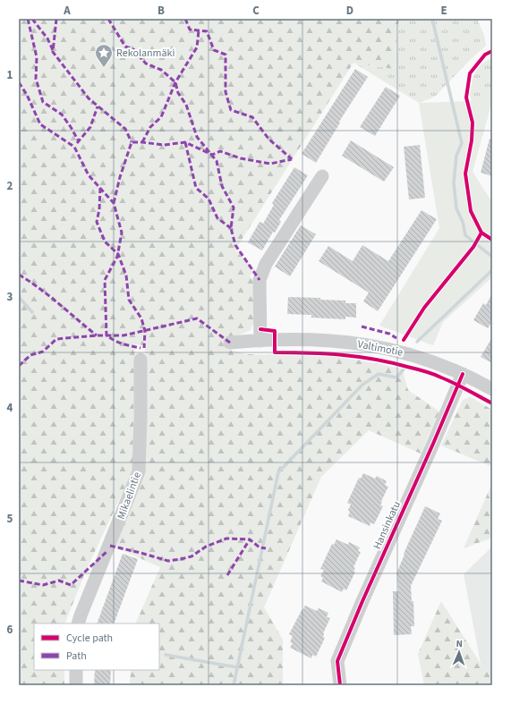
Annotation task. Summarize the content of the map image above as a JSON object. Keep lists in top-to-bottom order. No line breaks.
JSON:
{"streets":{"street":["Valtimotie","Mikaelintie","Hansinkatu"]},"crossings":[["Valtimotie","Hansinkatu"]],"places":{"place":["Rekolanmäki"]},"legend":["Cycle path","Path"],"north":"top","grid":{"columns":["A","B","C","D","E"],"rows":["1","2","3","4","5","6"]}}
